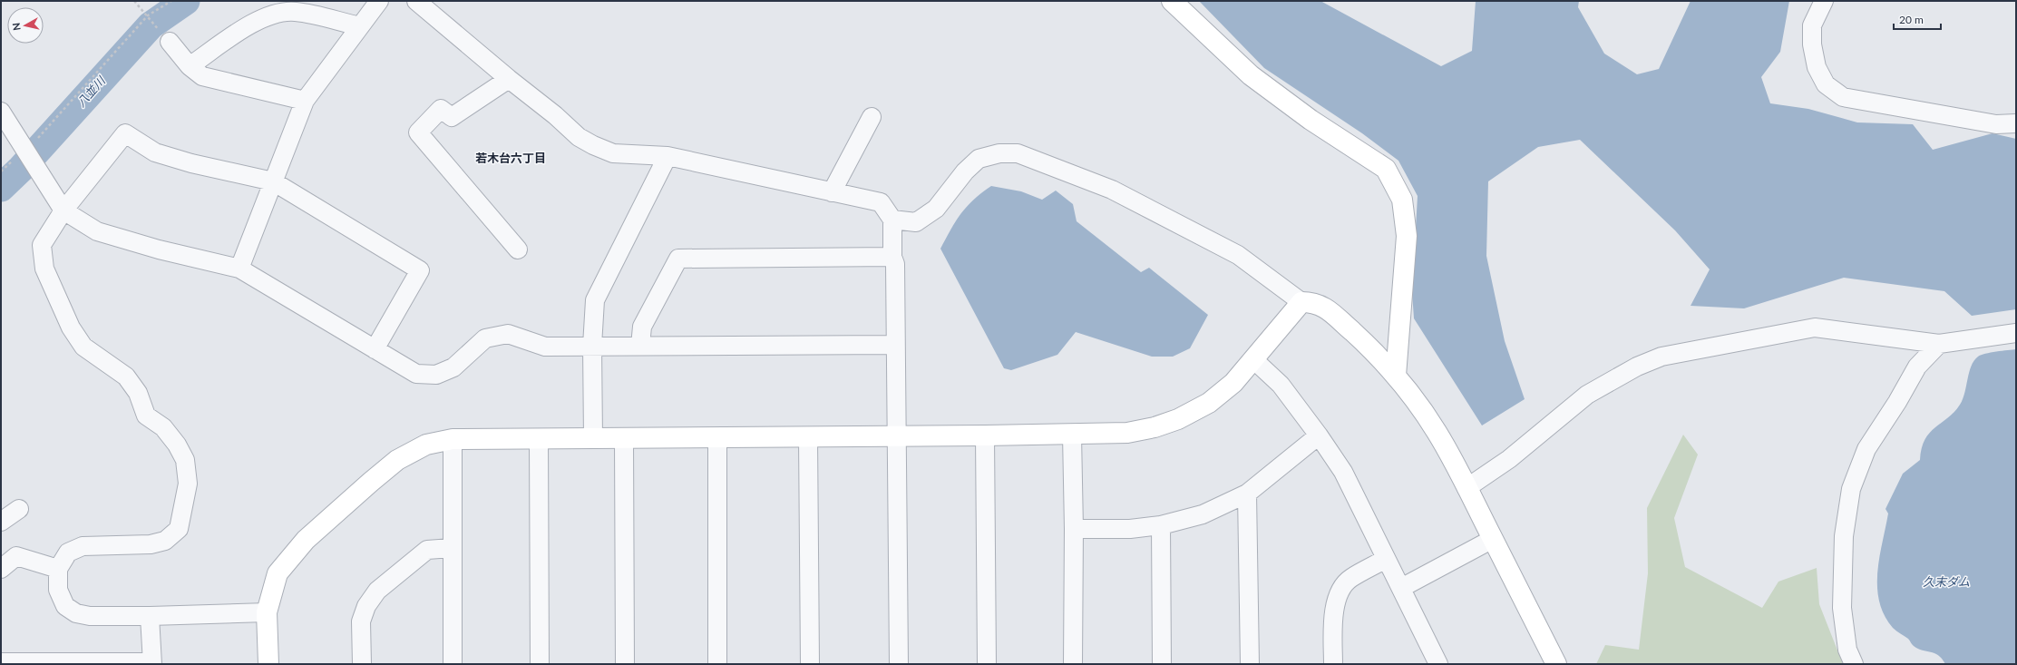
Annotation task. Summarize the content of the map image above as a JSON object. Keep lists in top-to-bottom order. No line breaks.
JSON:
{"districts":["若木台六丁目"],"water":["八並川","久末ダム"],"scale_bar":"20 m","north":"left"}
